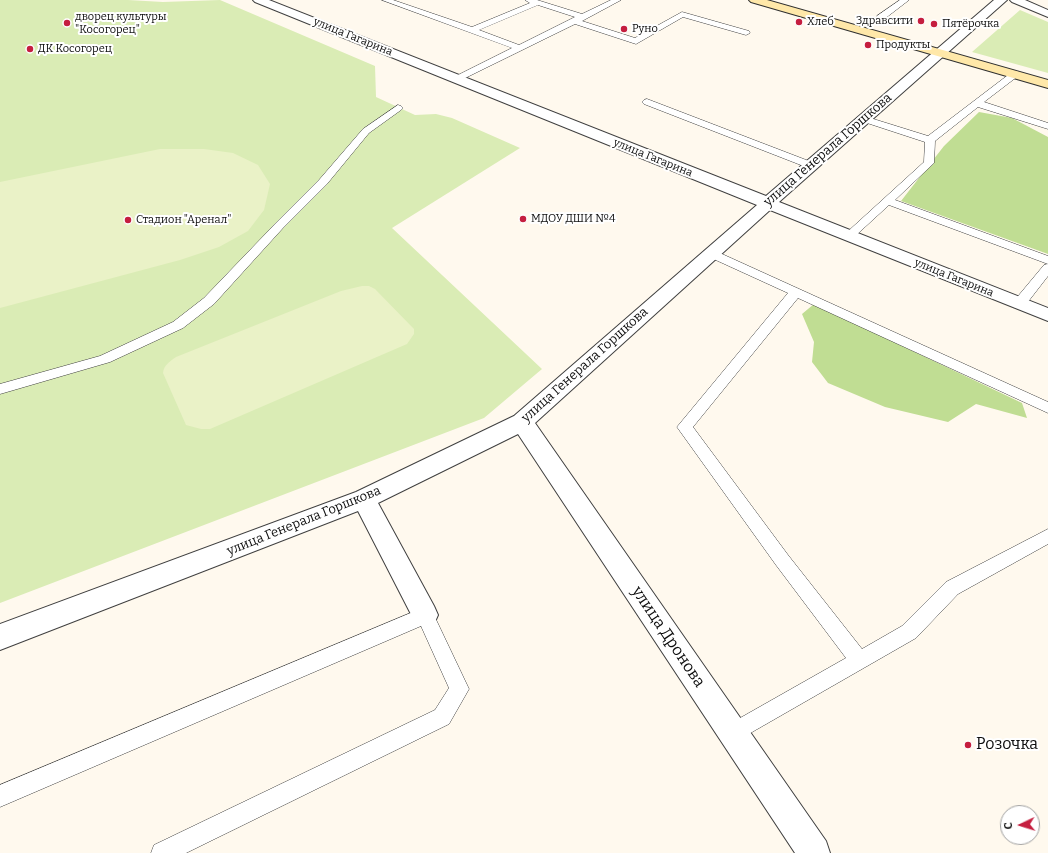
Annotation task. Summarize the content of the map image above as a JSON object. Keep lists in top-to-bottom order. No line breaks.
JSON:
{"streets":{"street":["улица Гагарина","улица Генерала Горшкова","улица Дронова"]},"crossings":[["улица Гагарина","улица Генерала Горшкова"],["улица Генерала Горшкова","улица Дронова"]],"places":["Здравсити","Хлеб","дворец культуры \"Косогорец\"","Пятёрочка","Руно","Продукты","ДК Косогорец","МДОУ ДШИ №4","Стадион \"Аренал\"","Розочка"],"north":"left"}
